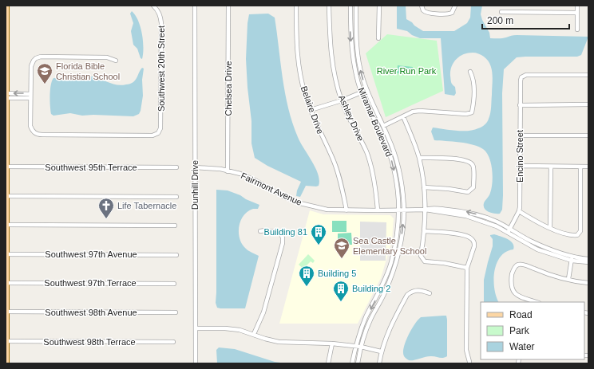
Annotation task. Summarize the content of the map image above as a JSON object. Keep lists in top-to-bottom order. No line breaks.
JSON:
{"streets":{"street":["Southwest 20th Street","Chelsea Drive","Belaire Drive","Ashley Drive","Miramar Boulevard","Encino Street","Southwest 95th Terrace","Dunhill Drive","Fairmont Avenue","Southwest 97th Avenue","Southwest 97th Terrace","Southwest 98th Avenue","Southwest 98th Terrace"]},"crossings":[["Chelsea Drive","Fairmont Avenue"],["Belaire Drive","Fairmont Avenue"],["Ashley Drive","Fairmont Avenue"],["Miramar Boulevard","Fairmont Avenue"],["Encino Street","Fairmont Avenue"],["Dunhill Drive","Fairmont Avenue"]],"parks":["River Run Park"],"places":{"school or university":["Florida Bible Christian School","Sea Castle Elementary School"],"church":["Life Tabernacle"],"building":["Building 81","Building 5","Building 2"]},"legend":["Road","Park","Water"],"scale_bar":"200 m"}
